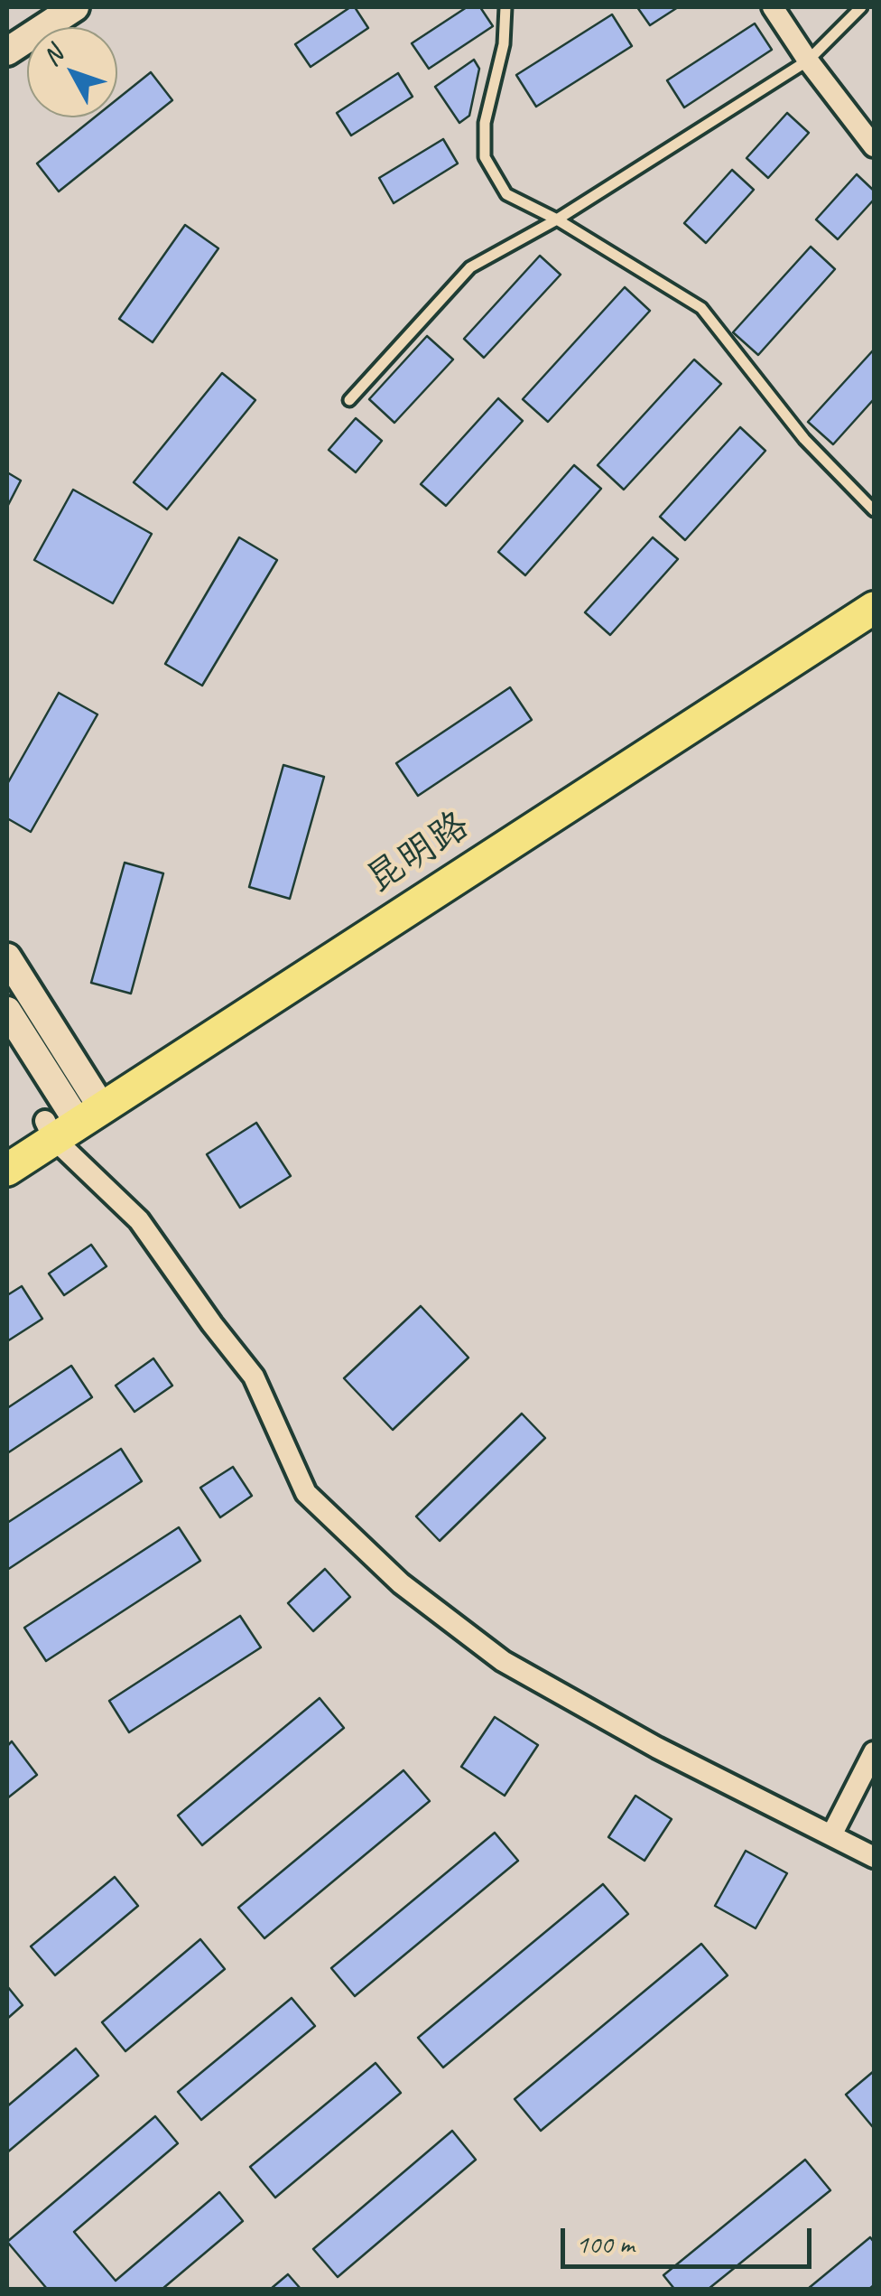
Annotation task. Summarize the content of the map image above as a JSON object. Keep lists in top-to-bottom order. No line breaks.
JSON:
{"streets":{"main road":["昆明路"]},"scale_bar":"100 m","north":"top left"}
